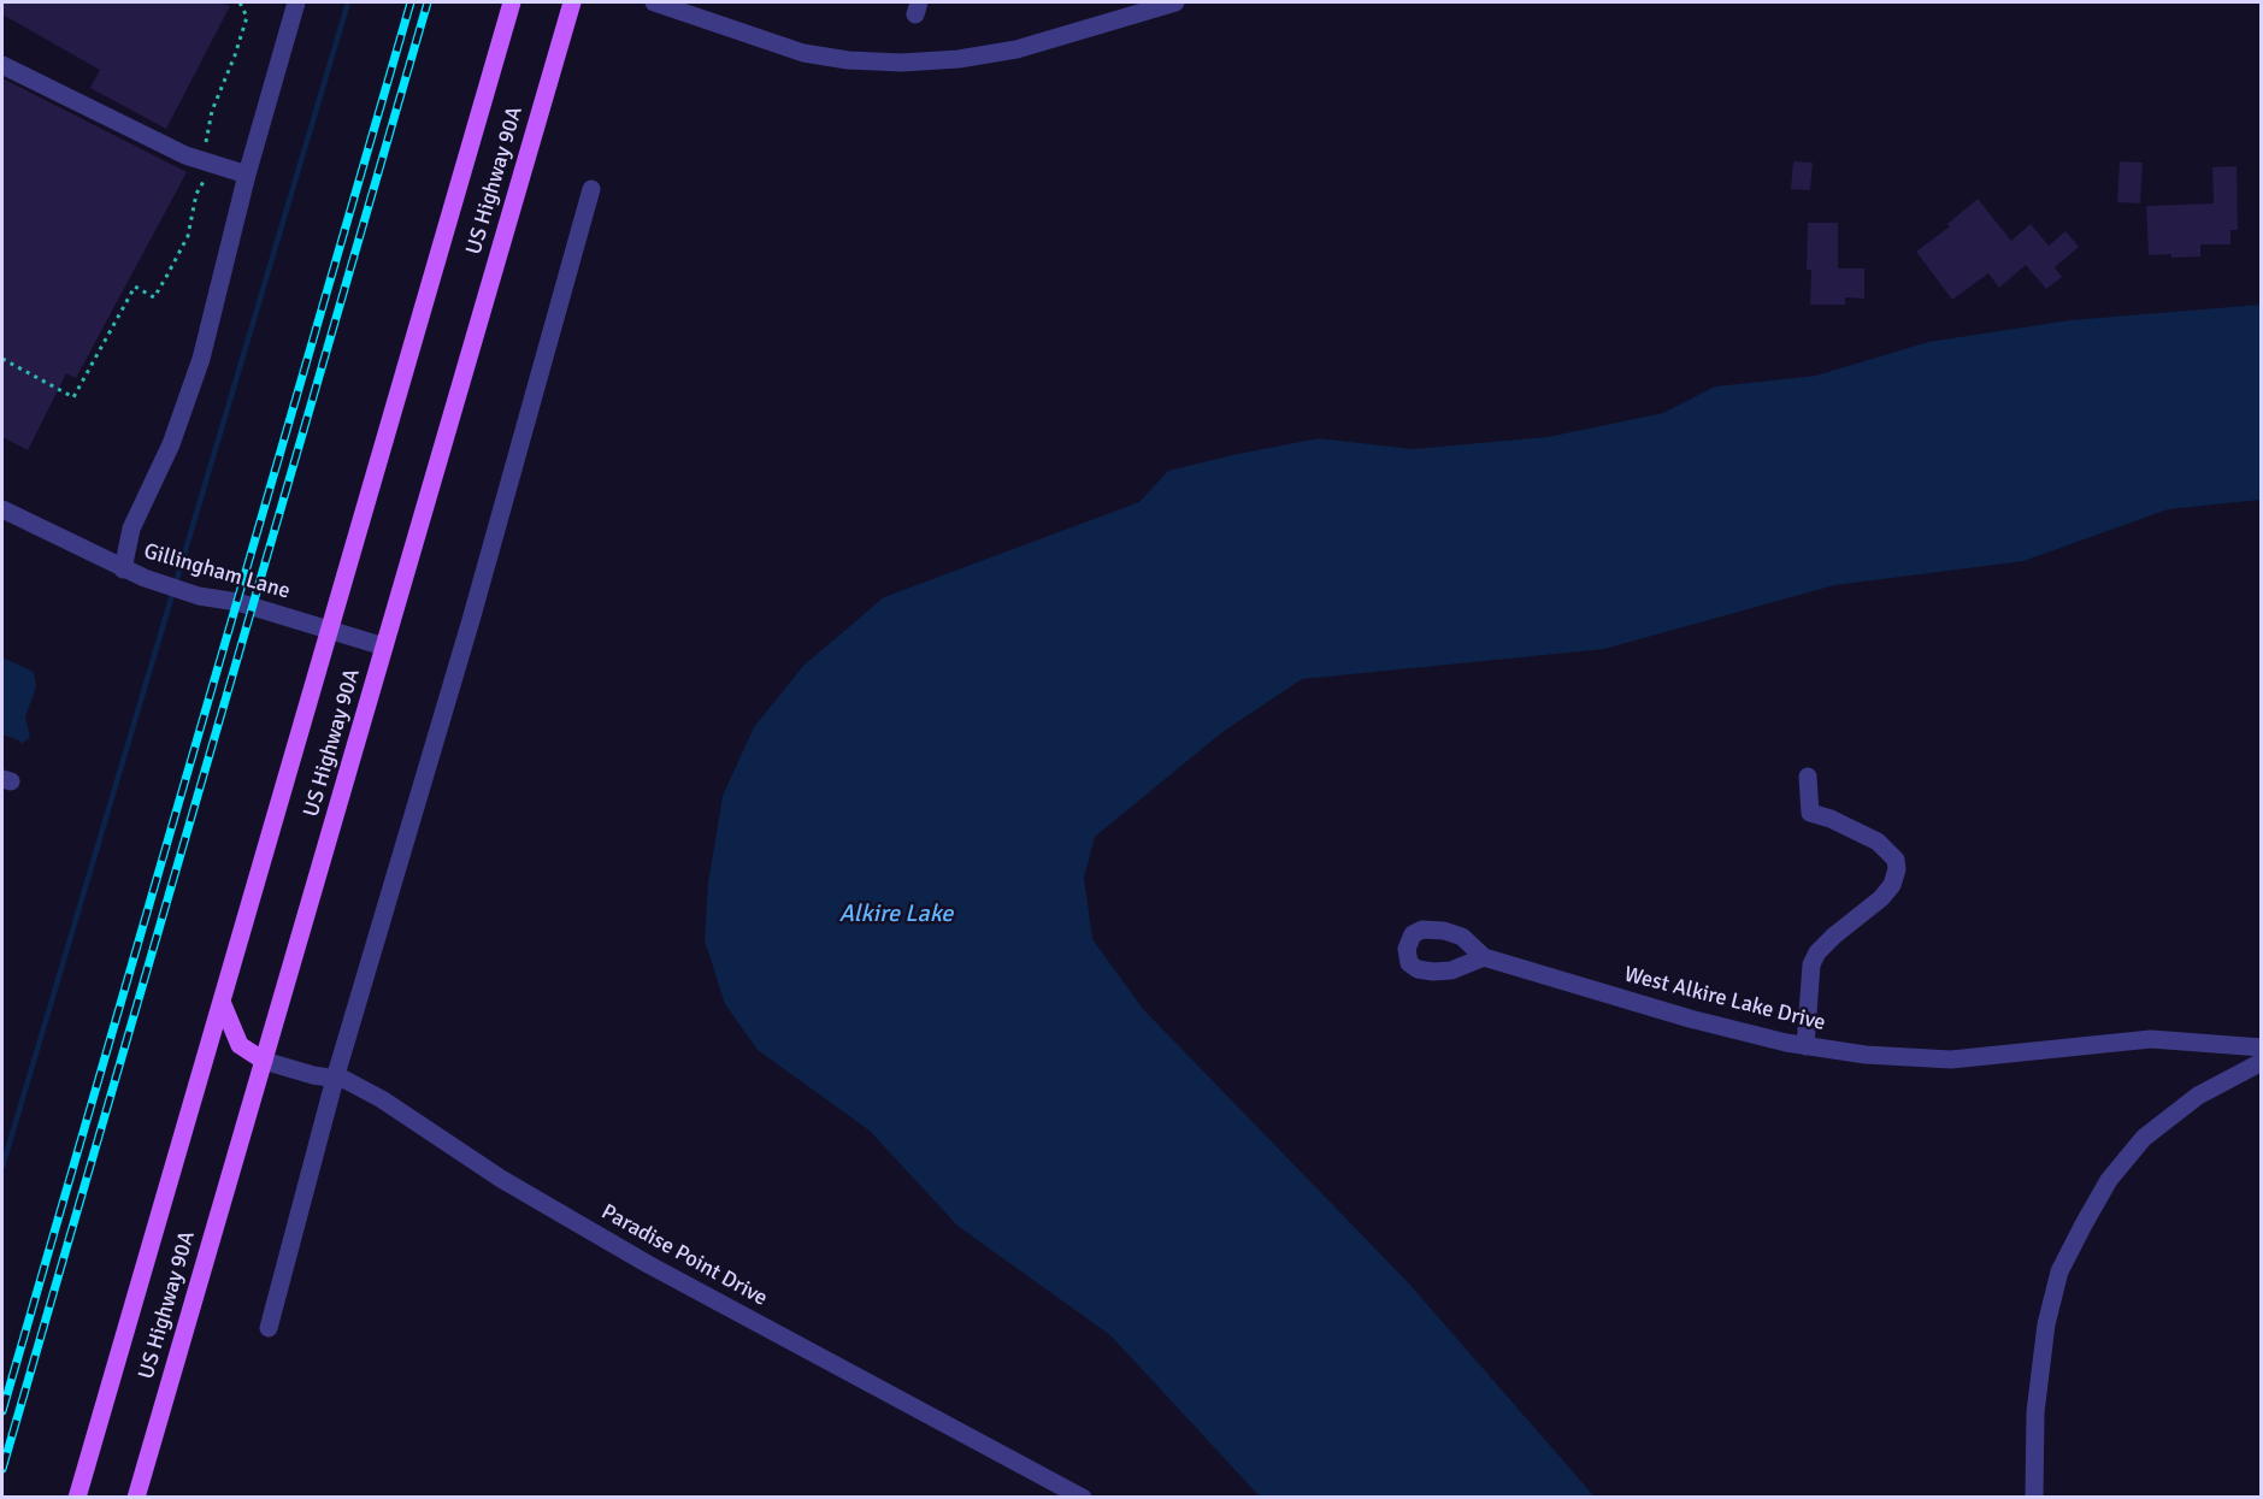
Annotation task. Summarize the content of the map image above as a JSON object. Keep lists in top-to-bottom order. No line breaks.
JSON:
{"streets":{"main road":["US Highway 90A"],"street":["Gillingham Lane","West Alkire Lake Drive","Paradise Point Drive"]},"crossings":[["US Highway 90A","Gillingham Lane"],["US Highway 90A","Paradise Point Drive"]],"water":["Alkire Lake"]}
